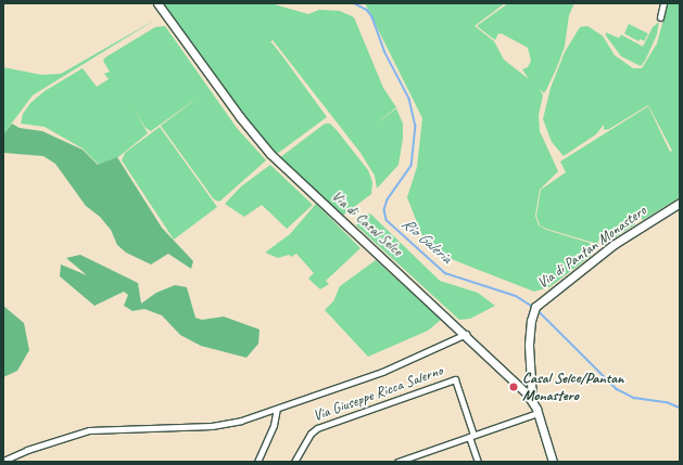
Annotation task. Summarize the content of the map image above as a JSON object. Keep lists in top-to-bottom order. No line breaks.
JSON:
{"streets":{"main road":["Via di Casal Selce","Via di Pantan Monastero"],"street":["Via Giuseppe Ricca Salerno"]},"crossings":[["Via di Casal Selce","Via di Pantan Monastero"]],"water":["Rio Galeria"],"places":["Casal Selce/Pantan Monastero"]}
